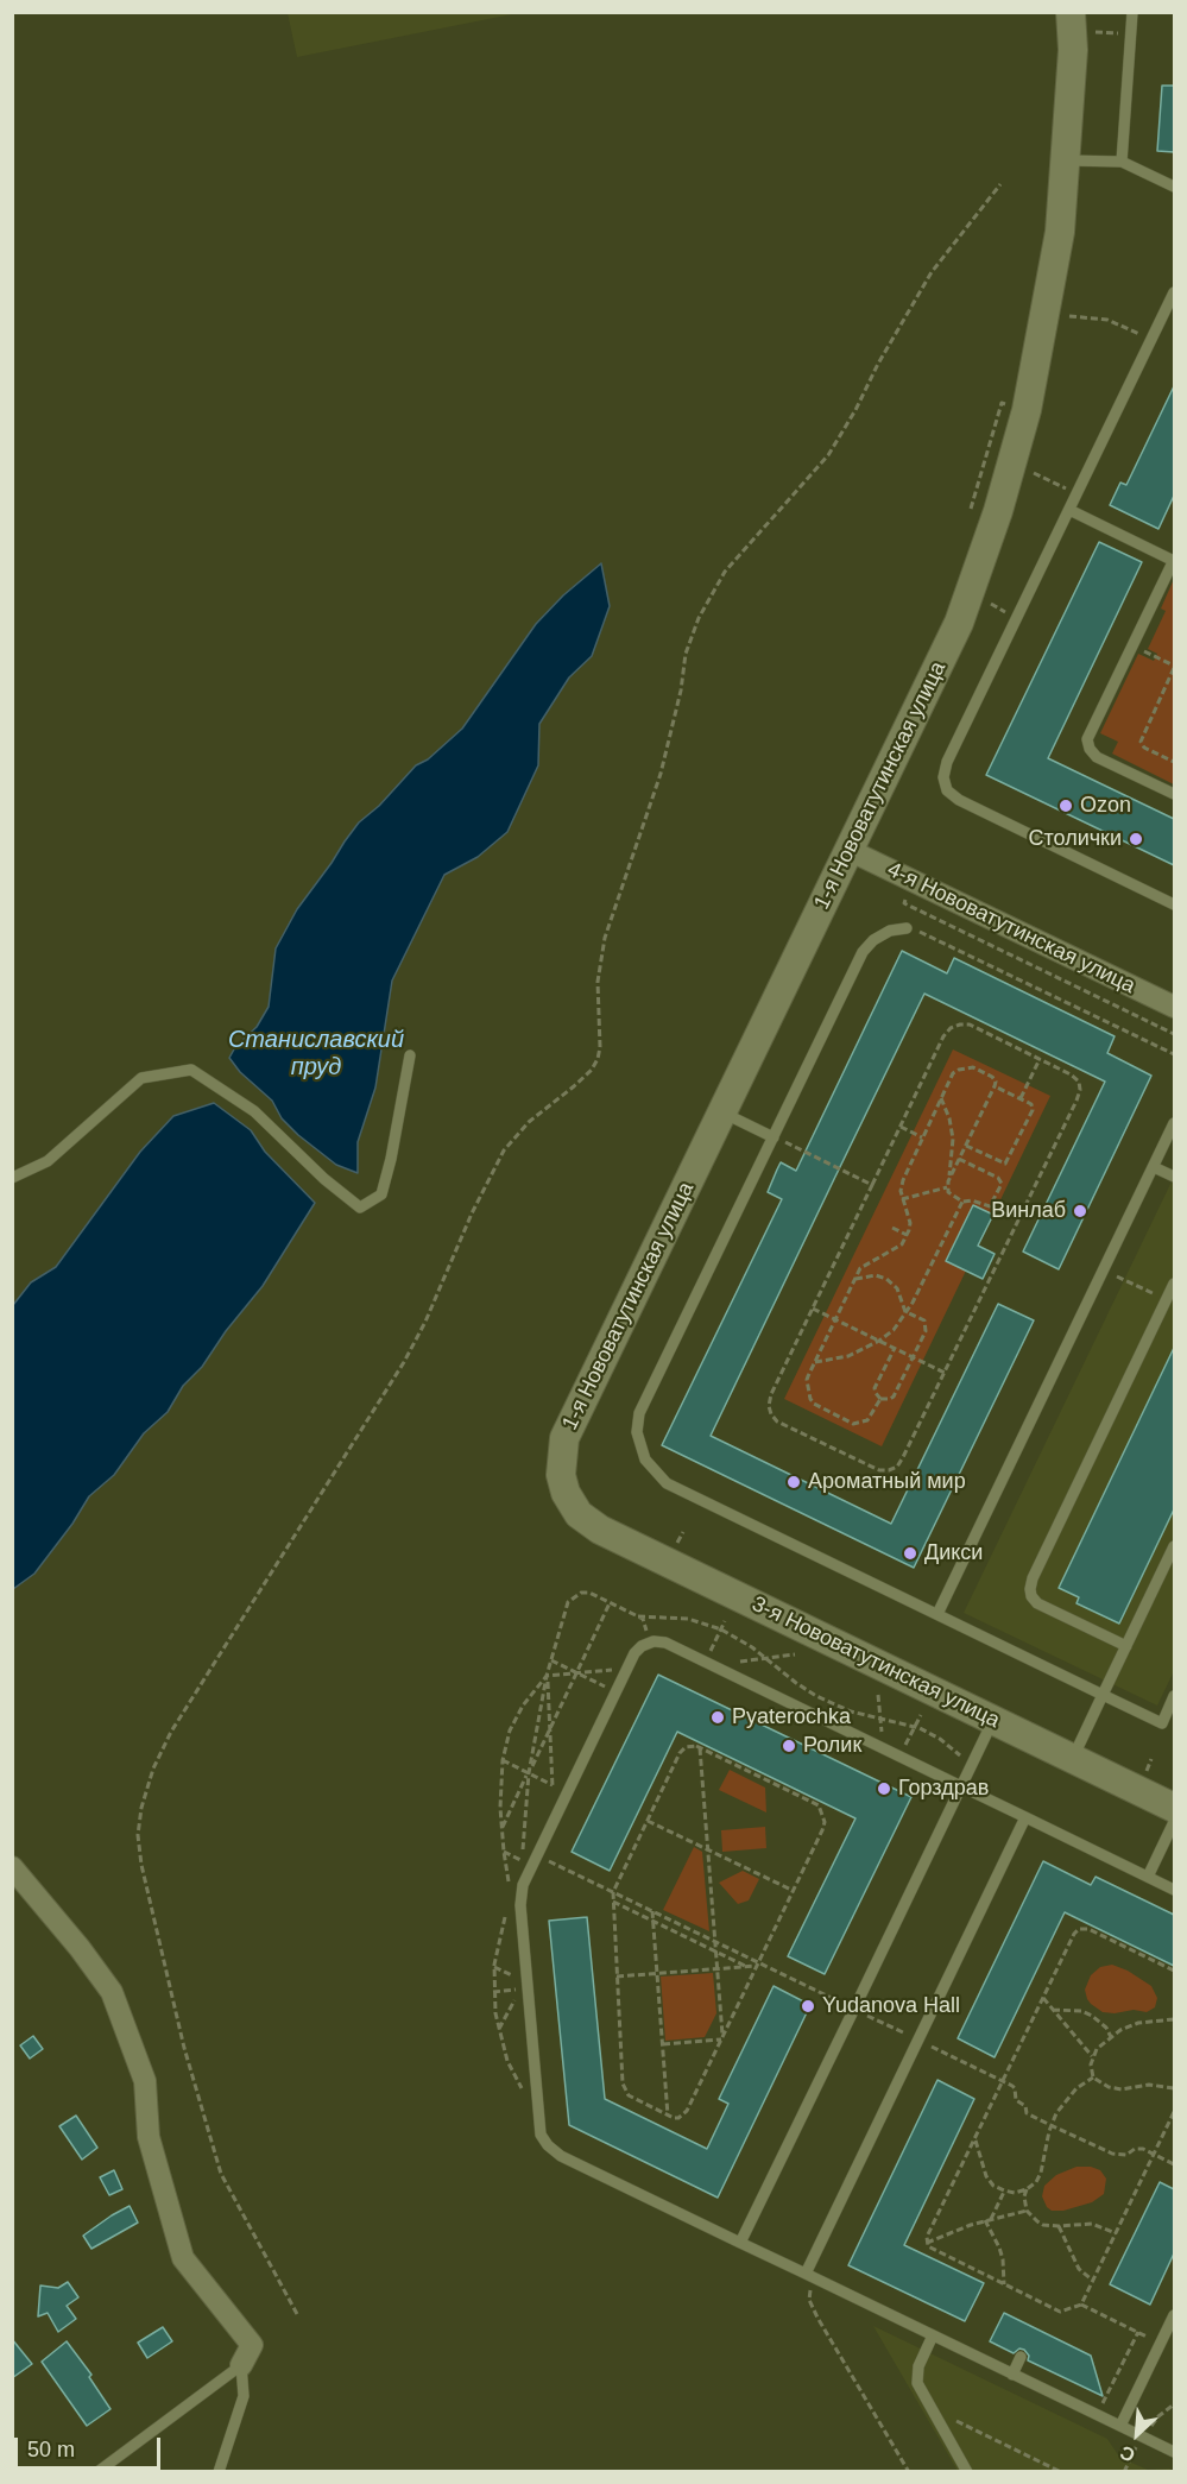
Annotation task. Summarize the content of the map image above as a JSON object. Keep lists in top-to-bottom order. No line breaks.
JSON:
{"streets":{"street":["1-я Нововатутинская улица","4-я Нововатутинская улица","3-я Нововатутинская улица"]},"crossings":[["1-я Нововатутинская улица","4-я Нововатутинская улица"],["1-я Нововатутинская улица","3-я Нововатутинская улица"]],"water":["Станиславский пруд"],"places":["Ozon","Столички","Винлаб","Ароматный мир","Дикси","Pyaterochka","Ролик","Горздрав","Yudanova Hall"],"scale_bar":"50 m","north":"bottom left"}
